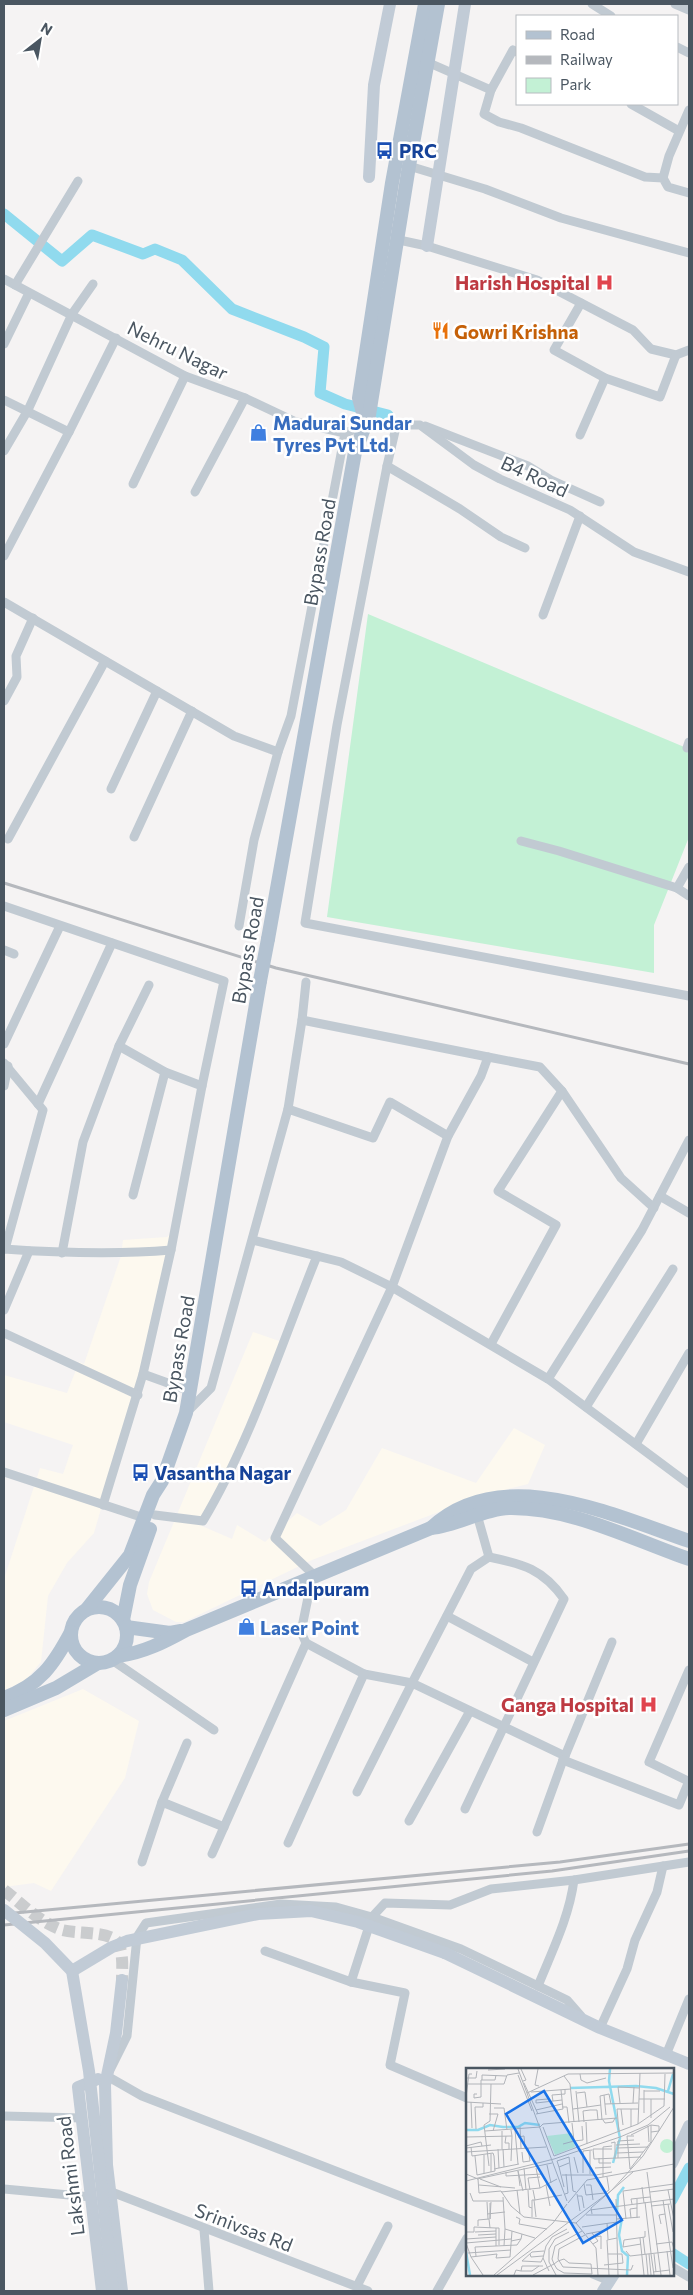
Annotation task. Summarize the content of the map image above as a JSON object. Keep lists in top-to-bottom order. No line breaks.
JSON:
{"streets":{"main road":["Bypass Road"],"street":["Nehru Nagar","B4 Road","Lakshmi Road","Srinivsas Rd"]},"crossings":[["Lakshmi Road","Srinivsas Rd"]],"places":{"bus stop":["PRC","Vasantha Nagar","Andalpuram"],"hospital":["Harish Hospital","Ganga Hospital"],"restaurant":["Gowri Krishna"],"shop":["Madurai Sundar Tyres Pvt Ltd.","Laser Point"]},"legend":["Road","Railway","Park"],"north":"top right"}
